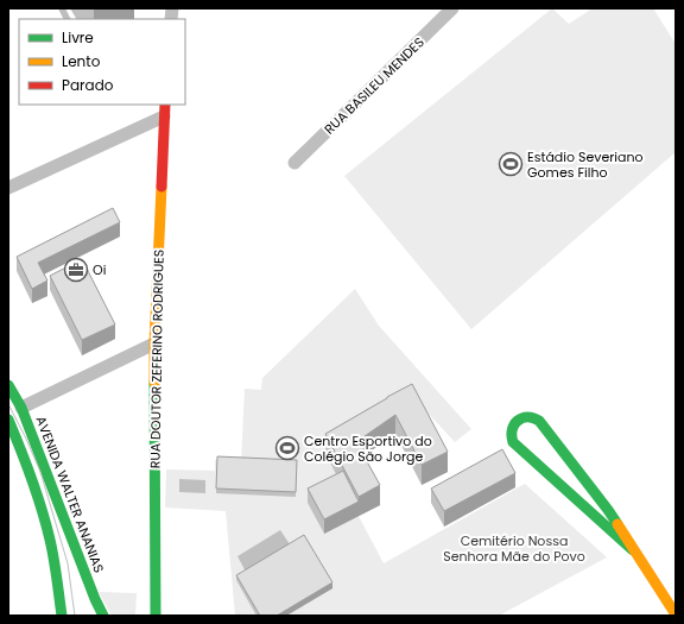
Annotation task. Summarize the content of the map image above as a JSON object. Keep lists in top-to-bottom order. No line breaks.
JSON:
{"streets":{"street":["RUA BASILEU MENDES","RUA DOUTOR ZEFERINO RODRIGUES","AVENIDA WALTER ANANIAS"]},"parks":["Cemitério Nossa Senhora Mãe do Povo"],"places":{"sports":["Estádio Severiano Gomes Filho","Centro Esportivo do Colégio São Jorge"],"office":["Oi"]},"legend":["Livre","Lento","Parado"]}
